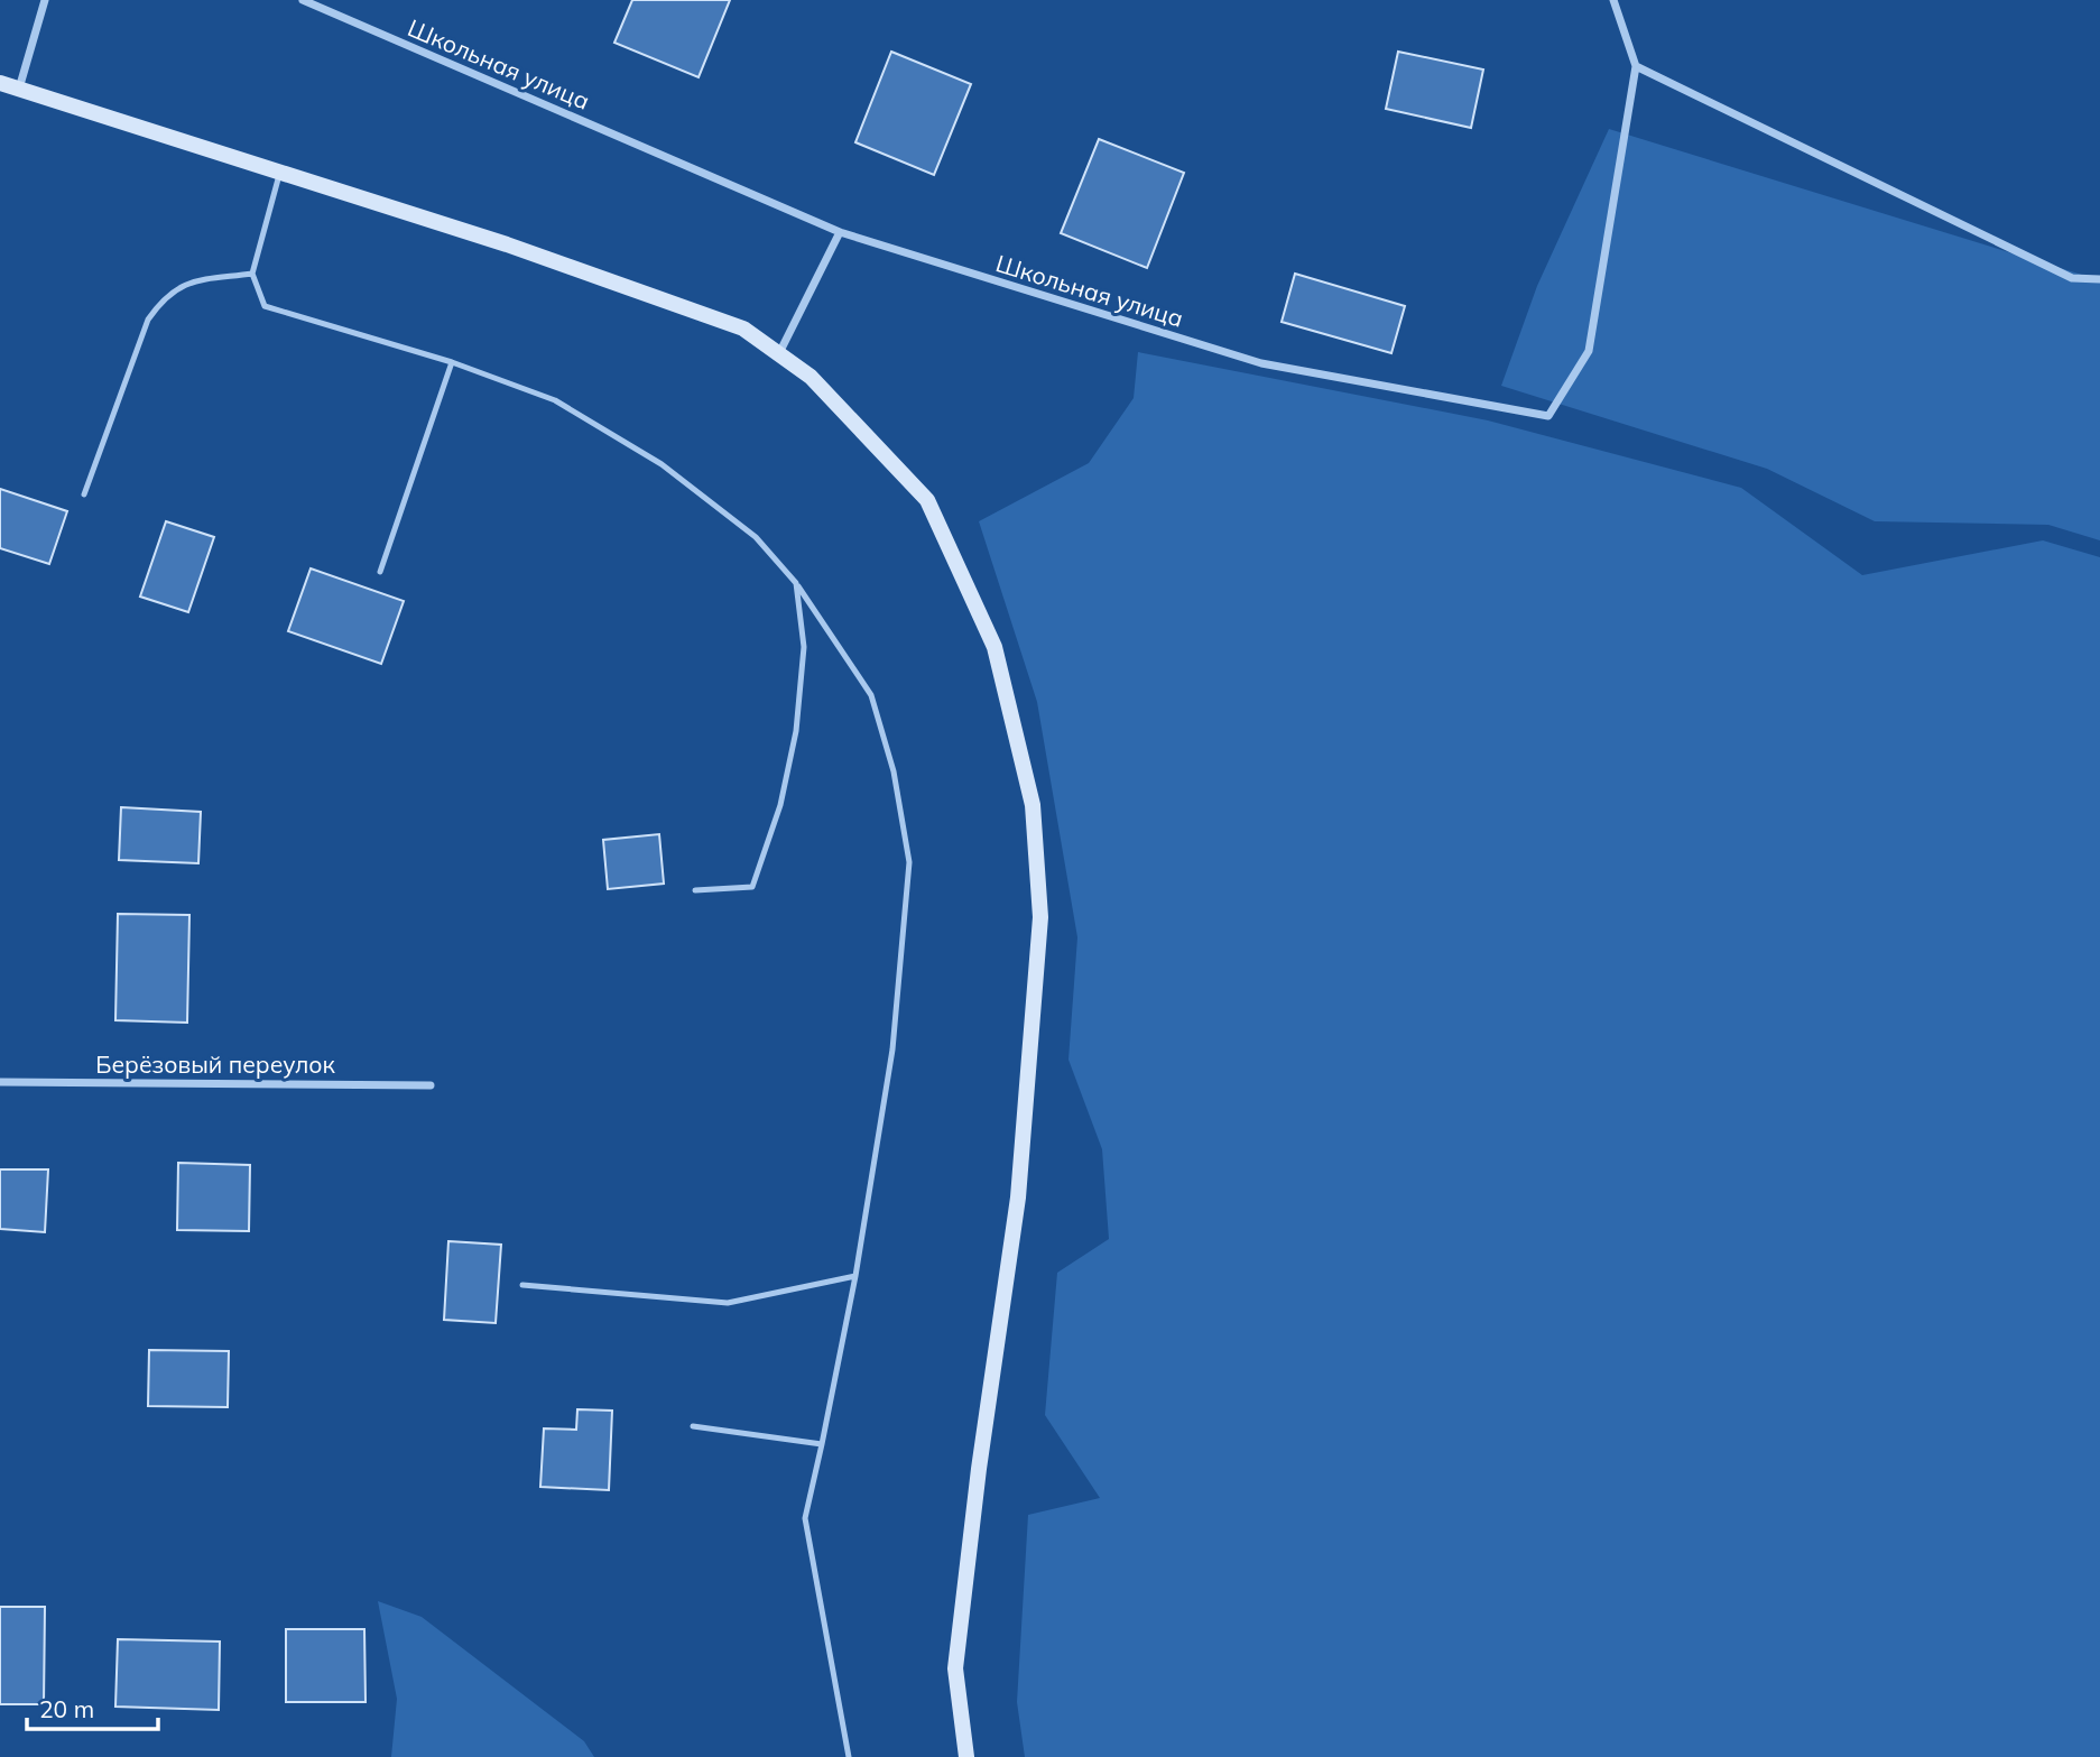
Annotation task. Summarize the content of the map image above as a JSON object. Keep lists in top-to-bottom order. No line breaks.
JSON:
{"streets":{"street":["Школьная улица","Берёзовый переулок"]},"scale_bar":"20 m"}
